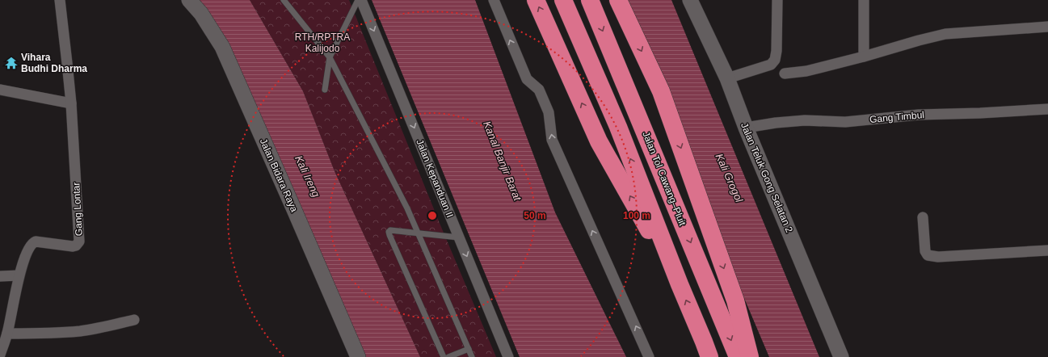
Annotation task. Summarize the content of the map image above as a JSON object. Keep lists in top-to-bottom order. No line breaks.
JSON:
{"streets":{"highway":["Jalan Tol Cawang–Pluit"],"street":["Gang Timbul","Jalan Bidara Raya","Jalan Teluk Gong Selatan 2","Jalan Kepanduan II","Gang Lontar"]},"crossings":[["Gang Timbul","Jalan Teluk Gong Selatan 2"]],"one_way":["Jalan Kepanduan II"],"water":["Kanal Banjir Barat","Kali Ireng","Kali Grogol"],"parks":["RTH/RPTRA Kalijodo"],"places":{"temple":["Vihara Budhi Dharma"]},"rings":["50 m","100 m"]}
